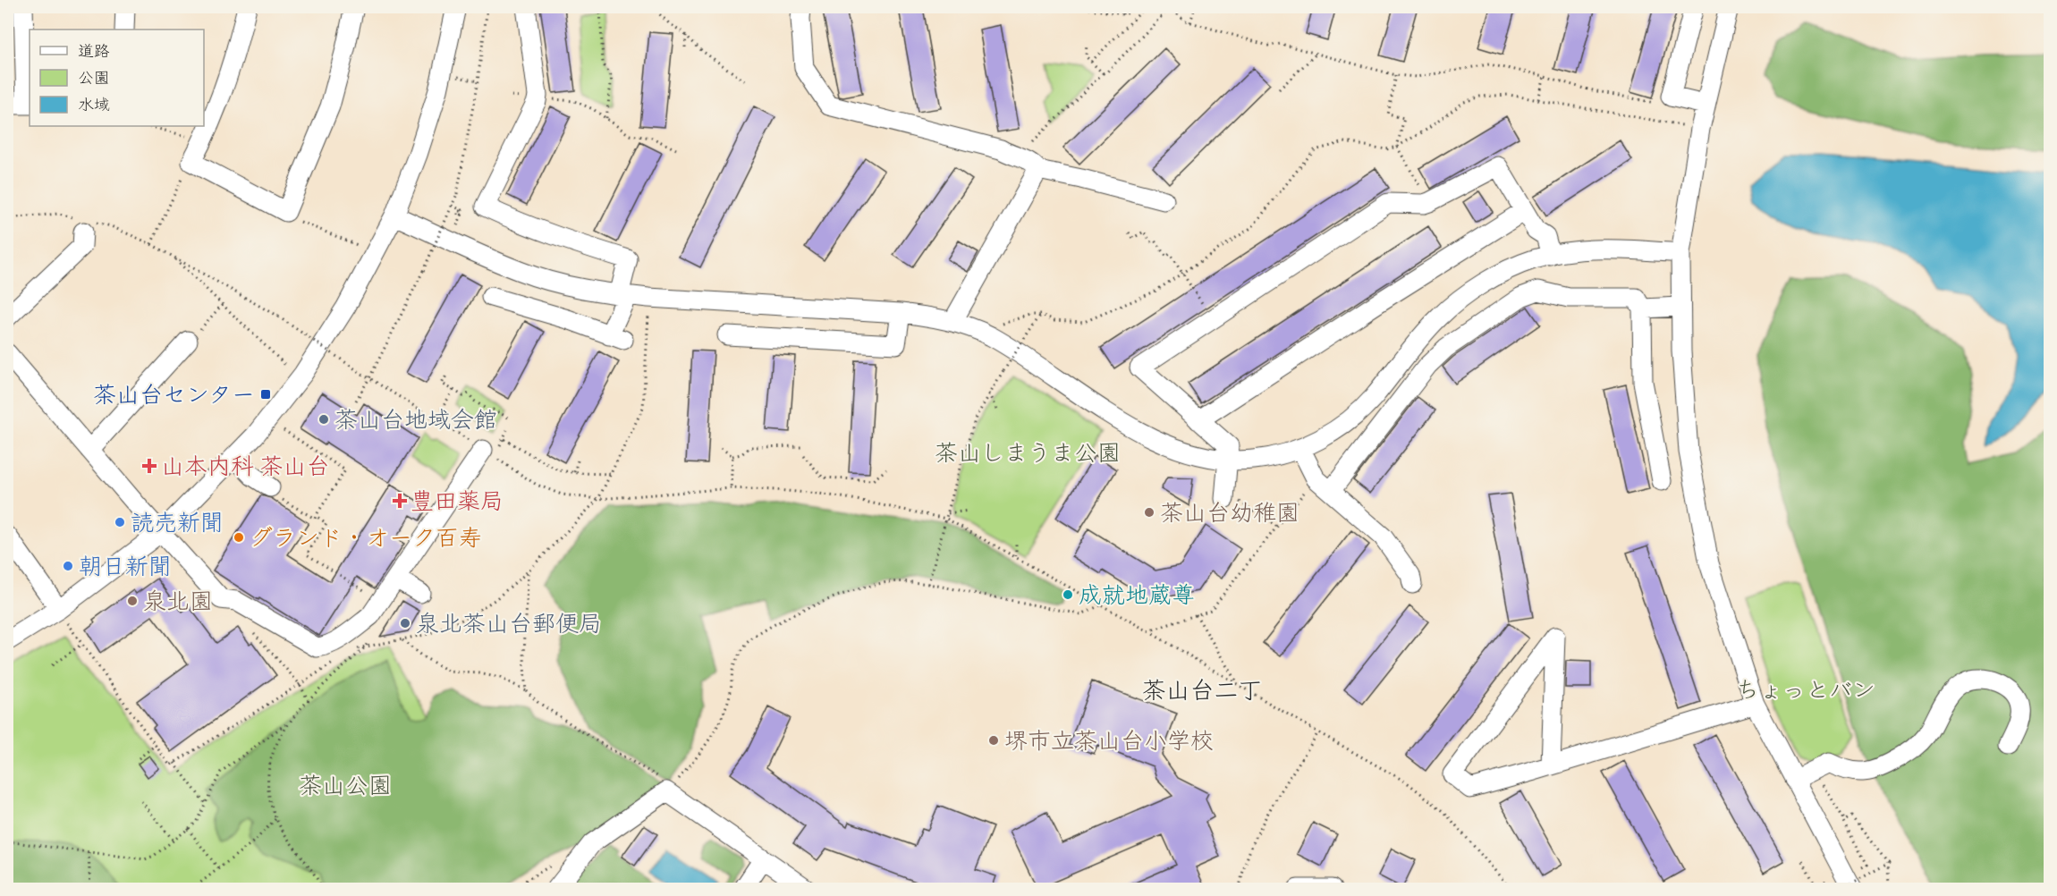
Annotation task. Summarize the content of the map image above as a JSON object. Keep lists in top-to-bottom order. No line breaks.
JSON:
{"districts":["茶山台二丁"],"parks":["茶山しまうま公園","ちょっとバン","茶山公園"],"places":{"transit":["茶山台センター"],"other":["茶山台地域会館","茶山台幼稚園","読売新聞","グランド・オーク百寿","朝日新聞","成就地蔵尊","泉北園","泉北茶山台郵便局","堺市立茶山台小学校"],"health":["山本内科 茶山台","豊田薬局"]},"legend":["道路","公園","水域"]}
